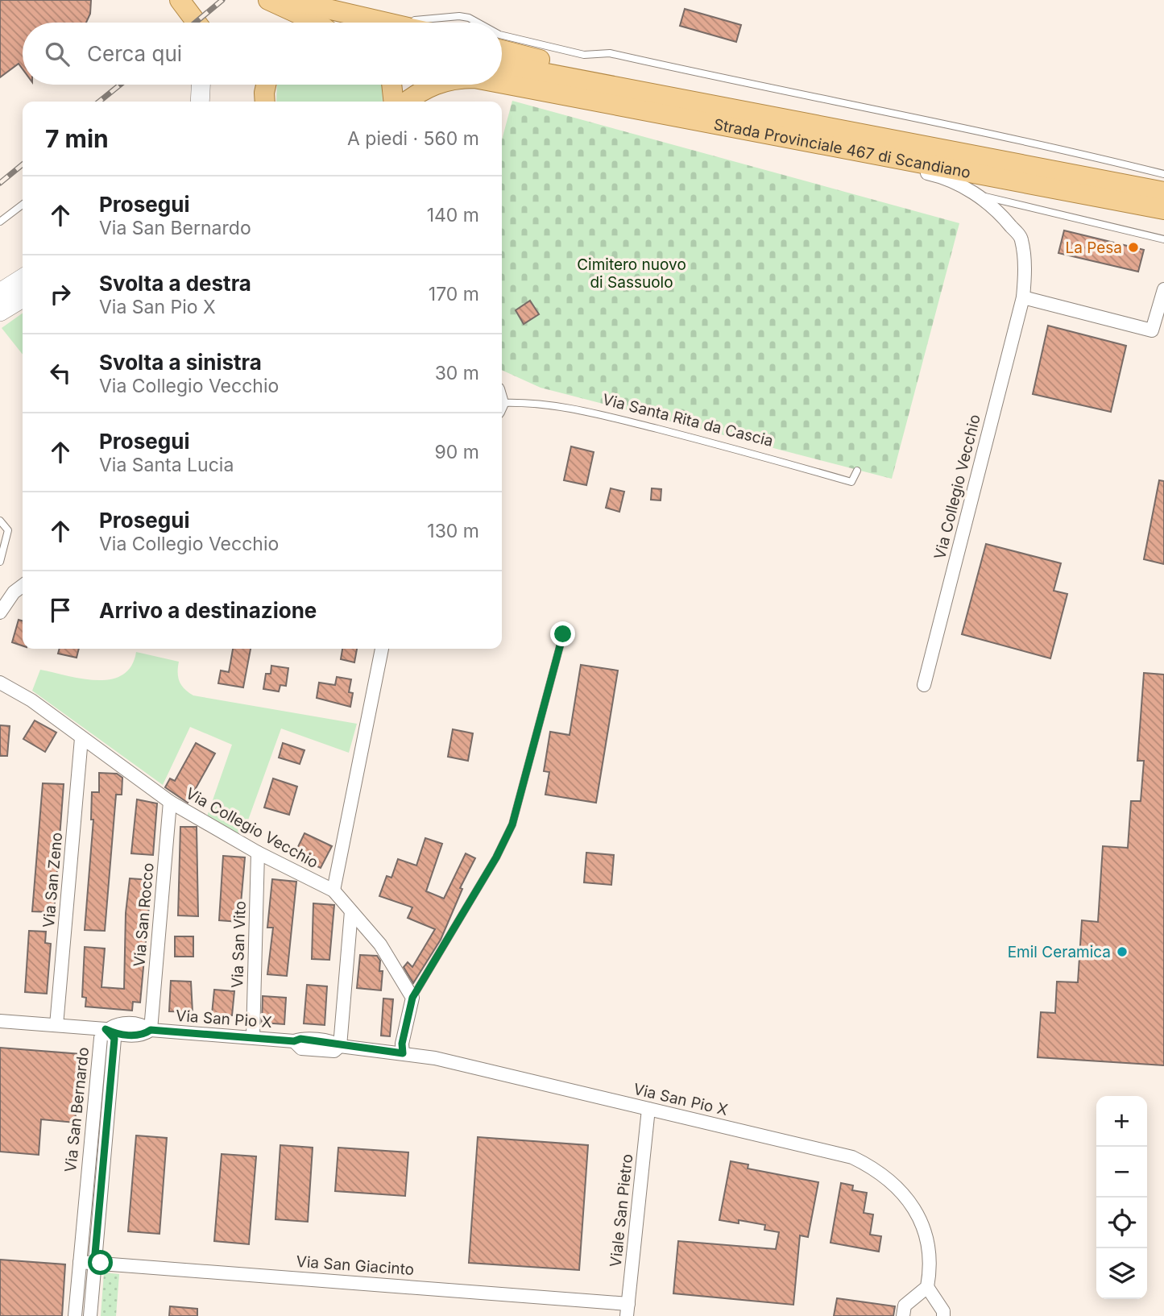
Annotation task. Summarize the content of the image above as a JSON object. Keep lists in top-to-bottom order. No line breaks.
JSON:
{"streets":{"main road":["Strada Provinciale 467 di Scandiano"],"street":["Via Collegio Vecchio","Via San Zeno","Via San Rocco","Via San Vito","Via San Pio X","Via San Bernardo","Viale San Pietro","Via San Giacinto"],"lane":["Via Santa Rita da Cascia"]},"crossings":[["Strada Provinciale 467 di Scandiano","Via Collegio Vecchio"],["Via Collegio Vecchio","Via San Zeno"],["Via Collegio Vecchio","Via San Rocco"],["Via Collegio Vecchio","Via San Vito"],["Via San Zeno","Via San Pio X"],["Via San Rocco","Via San Pio X"],["Via San Vito","Via San Pio X"],["Via San Pio X","Via San Bernardo"],["Via San Pio X","Viale San Pietro"],["Via San Bernardo","Via San Giacinto"],["Viale San Pietro","Via San Giacinto"]],"parks":["Cimitero nuovo di Sassuolo"],"places":["La Pesa","Emil Ceramica"],"page":{"search":"Cerca qui","heading":["7 min","A piedi · 560 m"],"list":[["Prosegui","Via San Bernardo","140 m"],["Svolta a destra","Via San Pio X","170 m"],["Svolta a sinistra","Via Collegio Vecchio","30 m"],["Prosegui","Via Santa Lucia","90 m"],["Prosegui","Via Collegio Vecchio","130 m"],"Arrivo a destinazione"],"map_buttons":["+","−"]}}
